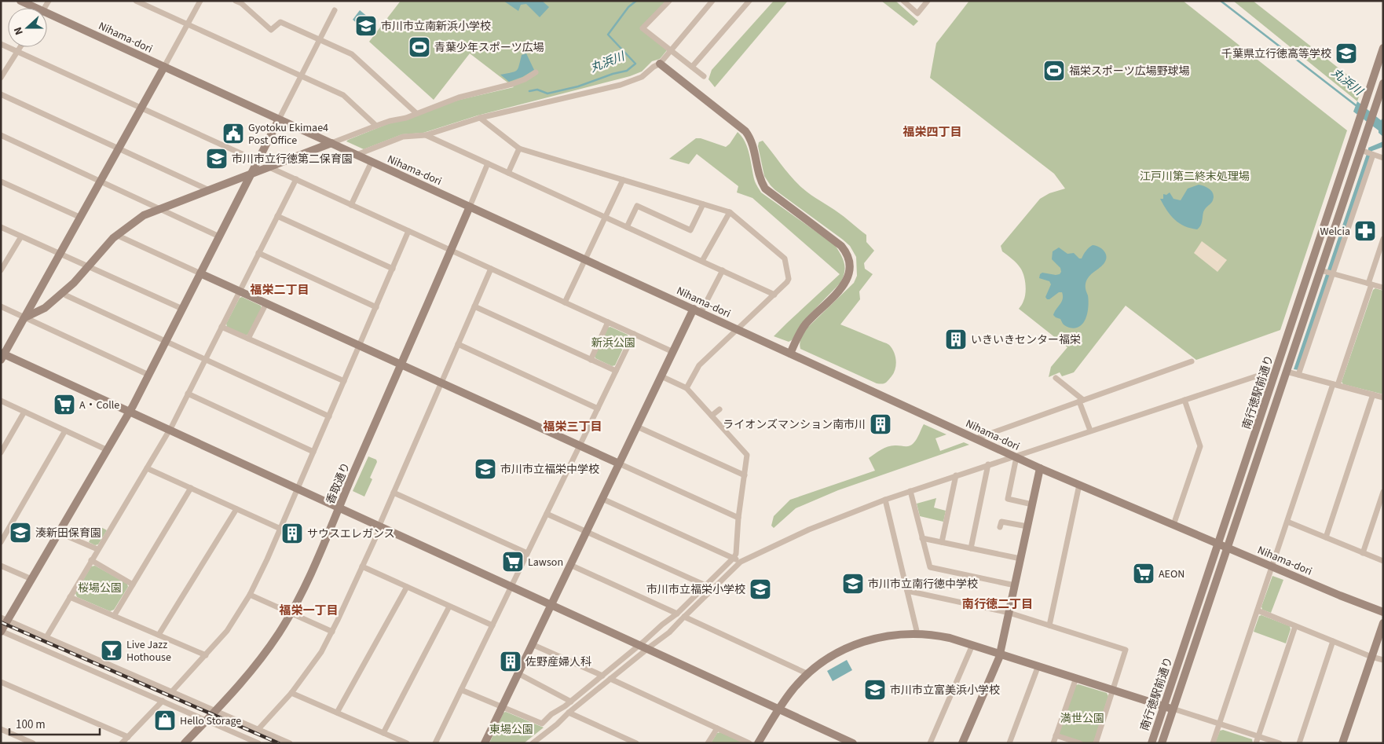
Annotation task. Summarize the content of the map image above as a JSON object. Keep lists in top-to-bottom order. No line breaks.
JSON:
{"streets":{"street":["Nihama-dori","南行徳駅前通り","香取通り"]},"crossings":[["Nihama-dori","南行徳駅前通り"],["Nihama-dori","香取通り"]],"districts":["福栄四丁目","福栄二丁目","福栄三丁目","南行徳二丁目","福栄一丁目"],"water":["丸浜川"],"parks":["江戸川第二終末処理場","新浜公園","桜場公園","満世公園","東場公園"],"places":{"school or university":["市川市立南新浜小学校","千葉県立行徳高等学校","市川市立行徳第二保育園","市川市立福栄中学校","湊新田保育園","市川市立南行徳中学校","市川市立福栄小学校","市川市立富美浜小学校"],"sports":["青葉少年スポーツ広場","福栄スポーツ広場野球場"],"public building":["Gyotoku Ekimae4 Post Office"],"pharmacy":["Welcia"],"building":["いきいきセンター福栄","ライオンズマンション南市川","サウスエレガンス","佐野産婦人科"],"supermarket":["A・Colle","Lawson","AEON"],"bar":["Live Jazz Hothouse"],"shop":["Hello Storage"]},"scale_bar":"100 m","north":"left"}
